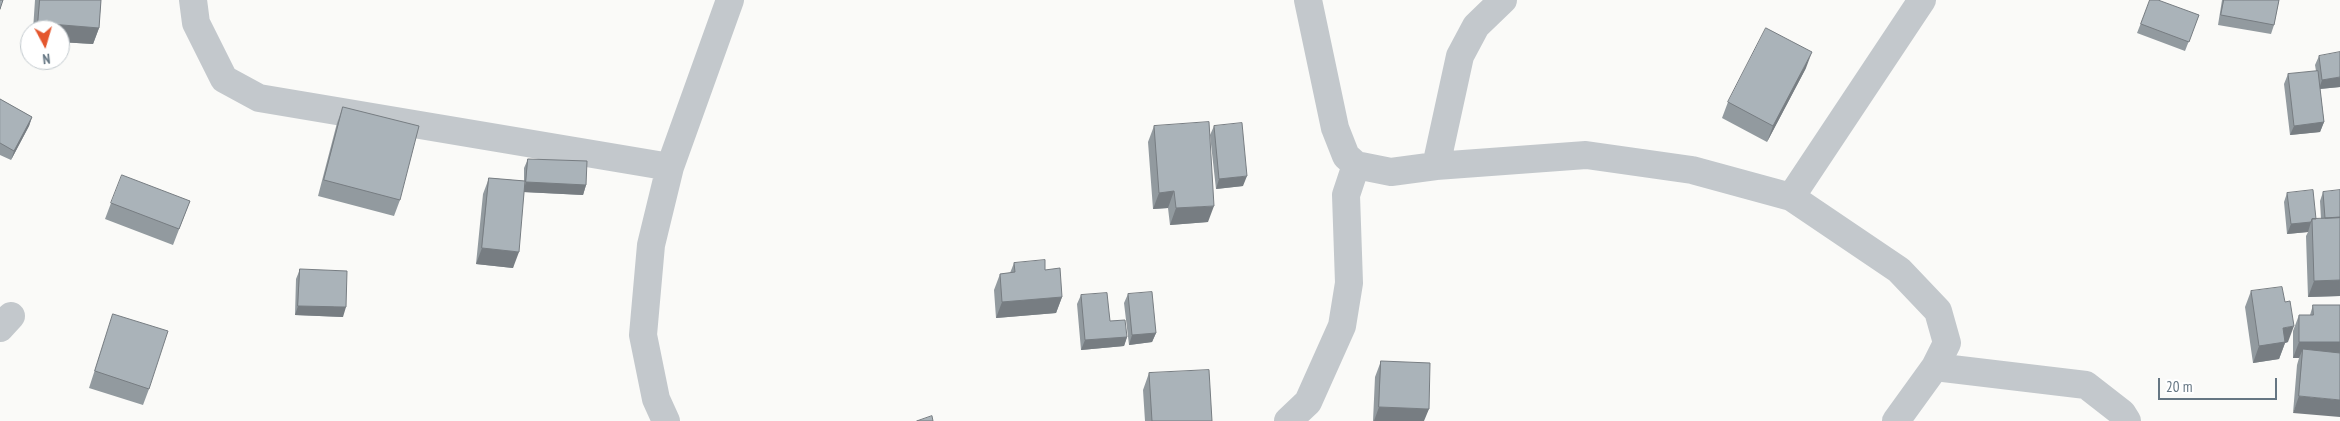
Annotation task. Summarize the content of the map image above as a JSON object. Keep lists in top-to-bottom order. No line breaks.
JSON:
{"scale_bar":"20 m","north":"bottom"}
